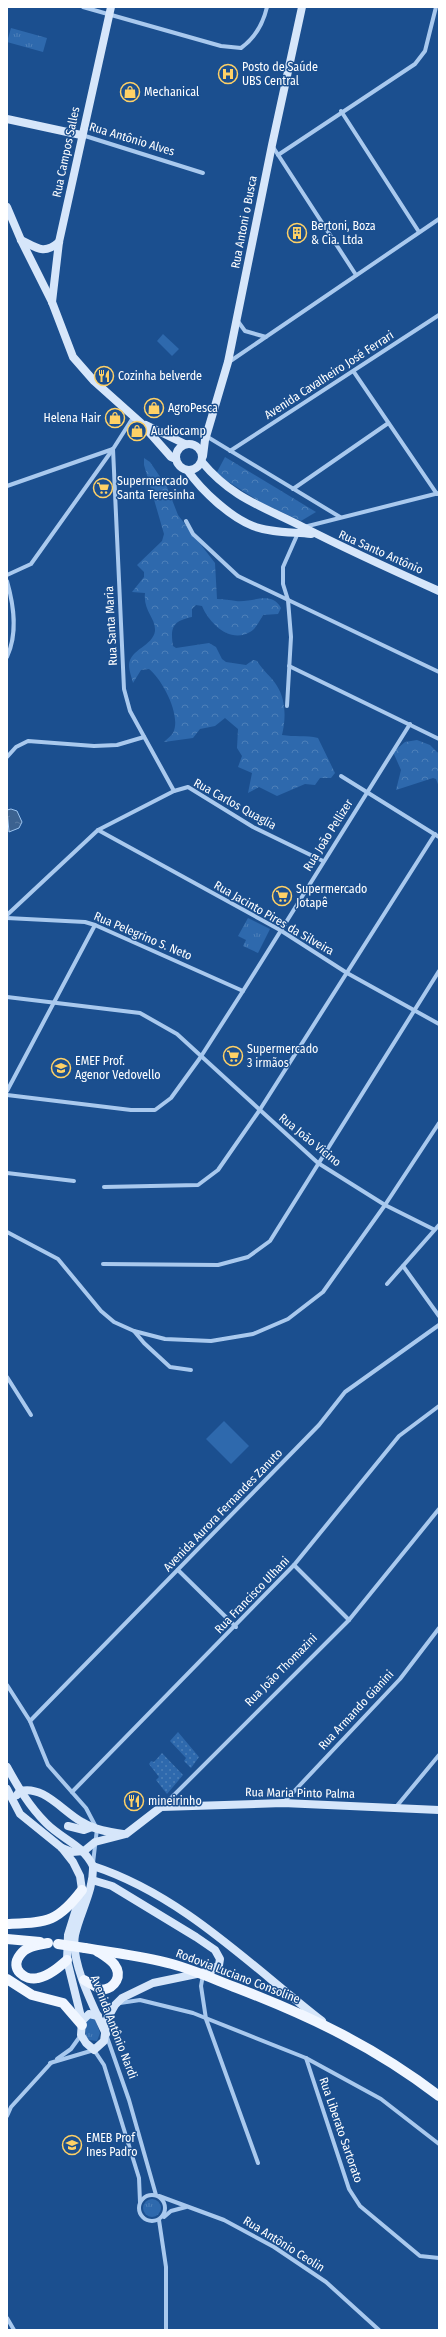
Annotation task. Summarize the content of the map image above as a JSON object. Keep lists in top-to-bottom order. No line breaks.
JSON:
{"streets":{"main road":["Rua Antônio Alves","Rua Campos Salles","Rua Antoni o Busca","Rua Santo Antônio","Rua João Thomazini","Rua Maria Pinto Palma","Rodovia Luciano Consoline","Avenida Antônio Nardi"],"street":["Avenida Cavalheiro José Ferrari","Rua Santa Maria","Rua Carlos Quaglia","Rua João Pellizer","Rua Jacinto Pires da Silveira","Rua Pelegrino S. Neto","Rua João Vicino","Avenida Aurora Fernandes Zanuto","Rua Francisco Ulhani","Rua Armando Gianini","Rua Liberato Sartorato","Rua Antônio Ceolin"]},"crossings":[["Rua Antônio Alves","Rua Campos Salles"],["Rua Campos Salles","Rua Santo Antônio"],["Rua Antoni o Busca","Rua Santo Antônio"],["Rua Santa Maria","Rua Carlos Quaglia"],["Rua Carlos Quaglia","Rua João Pellizer"],["Rua Carlos Quaglia","Rua Jacinto Pires da Silveira"],["Rua João Pellizer","Rua Jacinto Pires da Silveira"],["Rua João Pellizer","Rua Pelegrino S. Neto"],["Rua João Pellizer","Rua João Vicino"],["Rua João Thomazini","Rua Maria Pinto Palma"],["Rua Armando Gianini","Rua Maria Pinto Palma"],["Avenida Antônio Nardi","Rua Antônio Ceolin"]],"places":{"hospital":["Posto de Saúde UBS Central"],"shop":["Mechanical","AgroPesca","Helena Hair","Audiocamp"],"building":["Bertoni, Boza & Cia. Ltda"],"restaurant":["Cozinha belverde","mineirinho"],"supermarket":["Supermercado Santa Teresinha","Supermercado Jotapê","Supermercado 3 irmãos"],"school or university":["EMEF Prof. Agenor Vedovello","EMEB Prof Ines Padro"]}}
